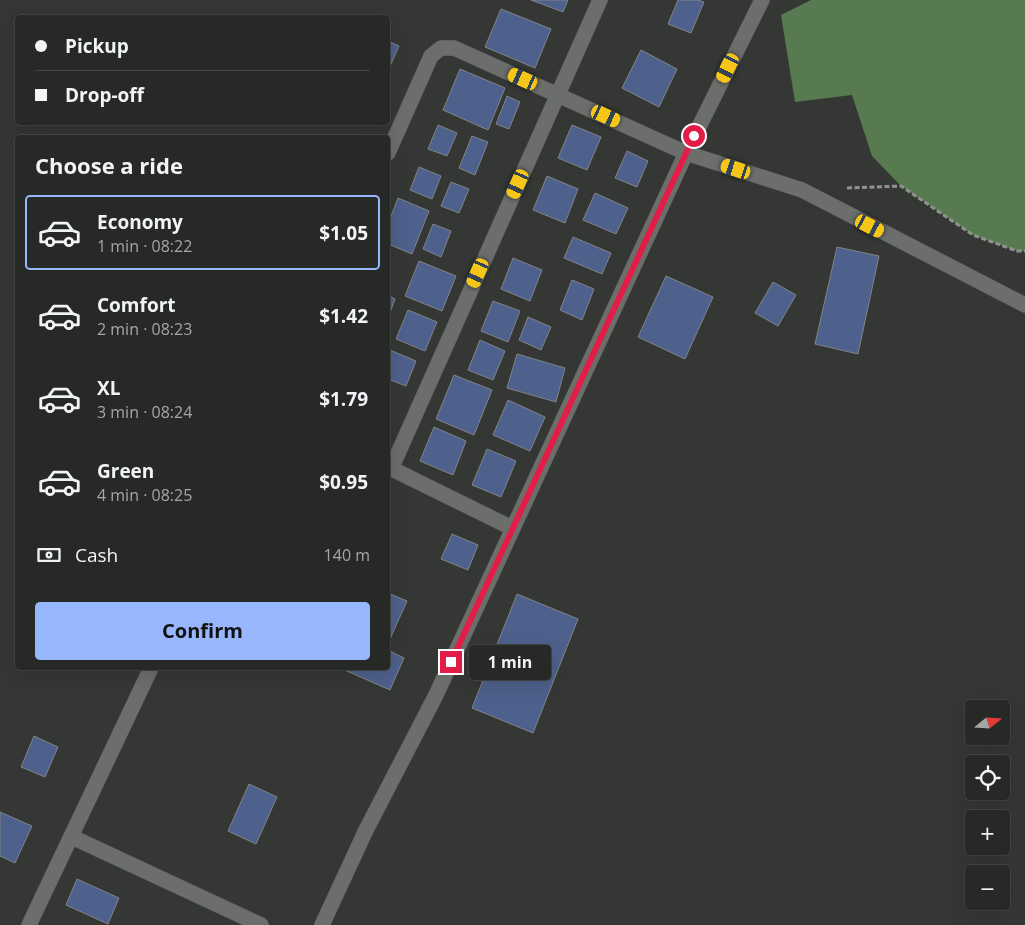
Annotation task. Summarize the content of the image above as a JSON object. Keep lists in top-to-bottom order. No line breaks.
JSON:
{"north":"right","page":{"banner":["Pickup","Drop-off"],"heading":"Choose a ride","list":[{"name":"Economy","note":"1 min · 08:22","value":"$1.05"},{"name":"Comfort","note":"2 min · 08:23","value":"$1.42"},{"name":"XL","note":"3 min · 08:24","value":"$1.79"},{"name":"Green","note":"4 min · 08:25","value":"$0.95"}],"pay":["Cash","140 m"],"buttons":"Confirm","bubble":"1 min","map_buttons":["+","−"]}}
